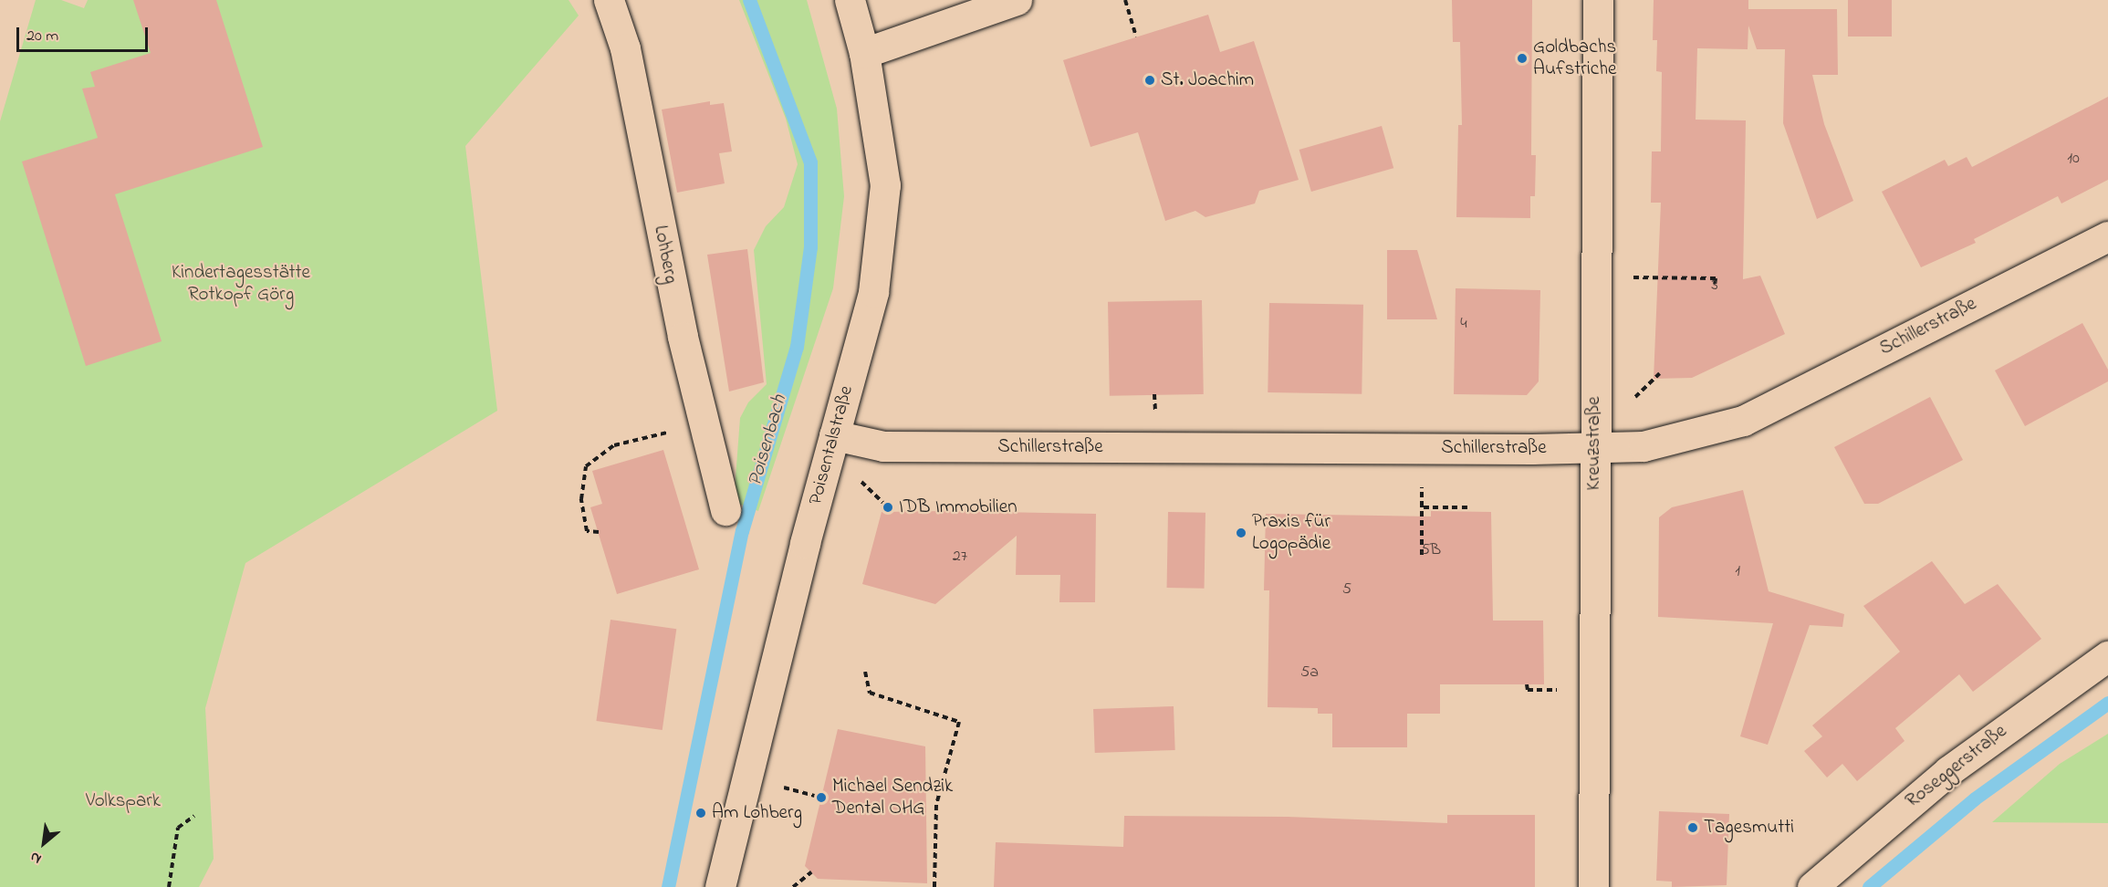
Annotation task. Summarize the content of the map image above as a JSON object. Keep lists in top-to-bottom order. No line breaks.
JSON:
{"streets":{"street":["Lohberg","Schillerstraße","Kreuzstraße","Poisentalstraße","Roseggerstraße"]},"crossings":[["Schillerstraße","Kreuzstraße"],["Schillerstraße","Poisentalstraße"]],"water":["Poisenbach"],"parks":["Kindertagesstätte Rotkopf Görg","Volkspark"],"places":["Goldbachs Aufstriche","St. Joachim","IDB Immobilien","Praxis für Logopädie","Michael Sendzik Dental OHG","Am Lohberg","Tagesmutti"],"house_numbers":["10","3","4","5B","27","1","5","5a"],"scale_bar":"20 m","north":"bottom left"}
